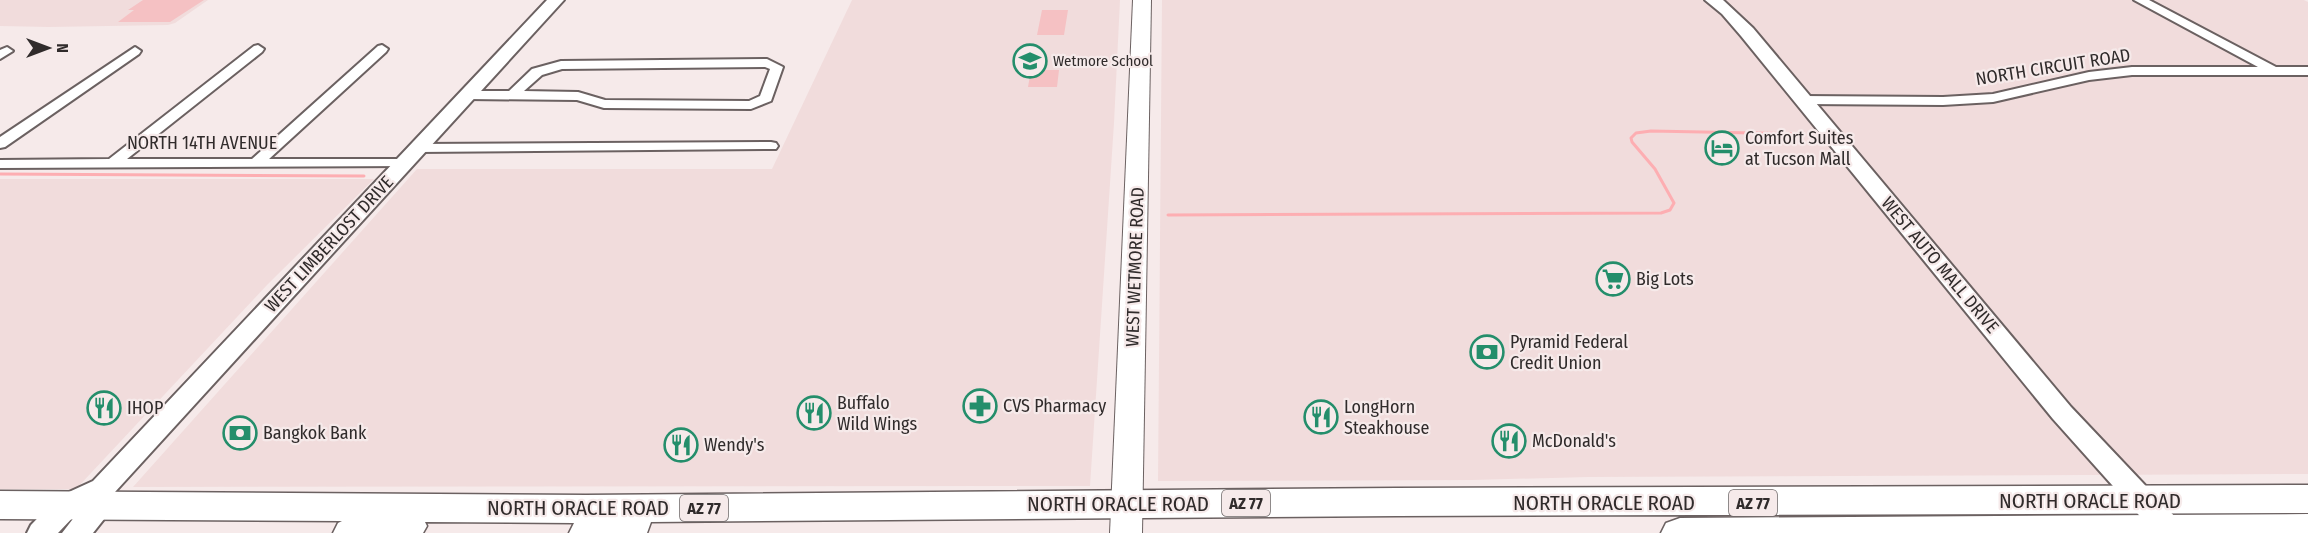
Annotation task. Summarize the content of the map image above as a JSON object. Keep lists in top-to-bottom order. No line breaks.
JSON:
{"streets":{"highway":["NORTH ORACLE ROAD","AZ 77"],"main road":["WEST WETMORE ROAD"],"street":["NORTH CIRCUIT ROAD","NORTH 14TH AVENUE","WEST LIMBERLOST DRIVE","WEST AUTO MALL DRIVE"]},"crossings":[["NORTH CIRCUIT ROAD","WEST AUTO MALL DRIVE"],["NORTH 14TH AVENUE","WEST LIMBERLOST DRIVE"],["WEST LIMBERLOST DRIVE","NORTH ORACLE ROAD"],["WEST AUTO MALL DRIVE","NORTH ORACLE ROAD"],["WEST WETMORE ROAD","NORTH ORACLE ROAD"]],"places":{"school or university":["Wetmore School"],"hotel":["Comfort Suites at Tucson Mall"],"supermarket":["Big Lots"],"bank":["Pyramid Federal Credit Union","Bangkok Bank"],"pharmacy":["CVS Pharmacy"],"restaurant":["IHOP","Buffalo Wild Wings","LongHorn Steakhouse","McDonald's","Wendy's"]},"north":"right"}
